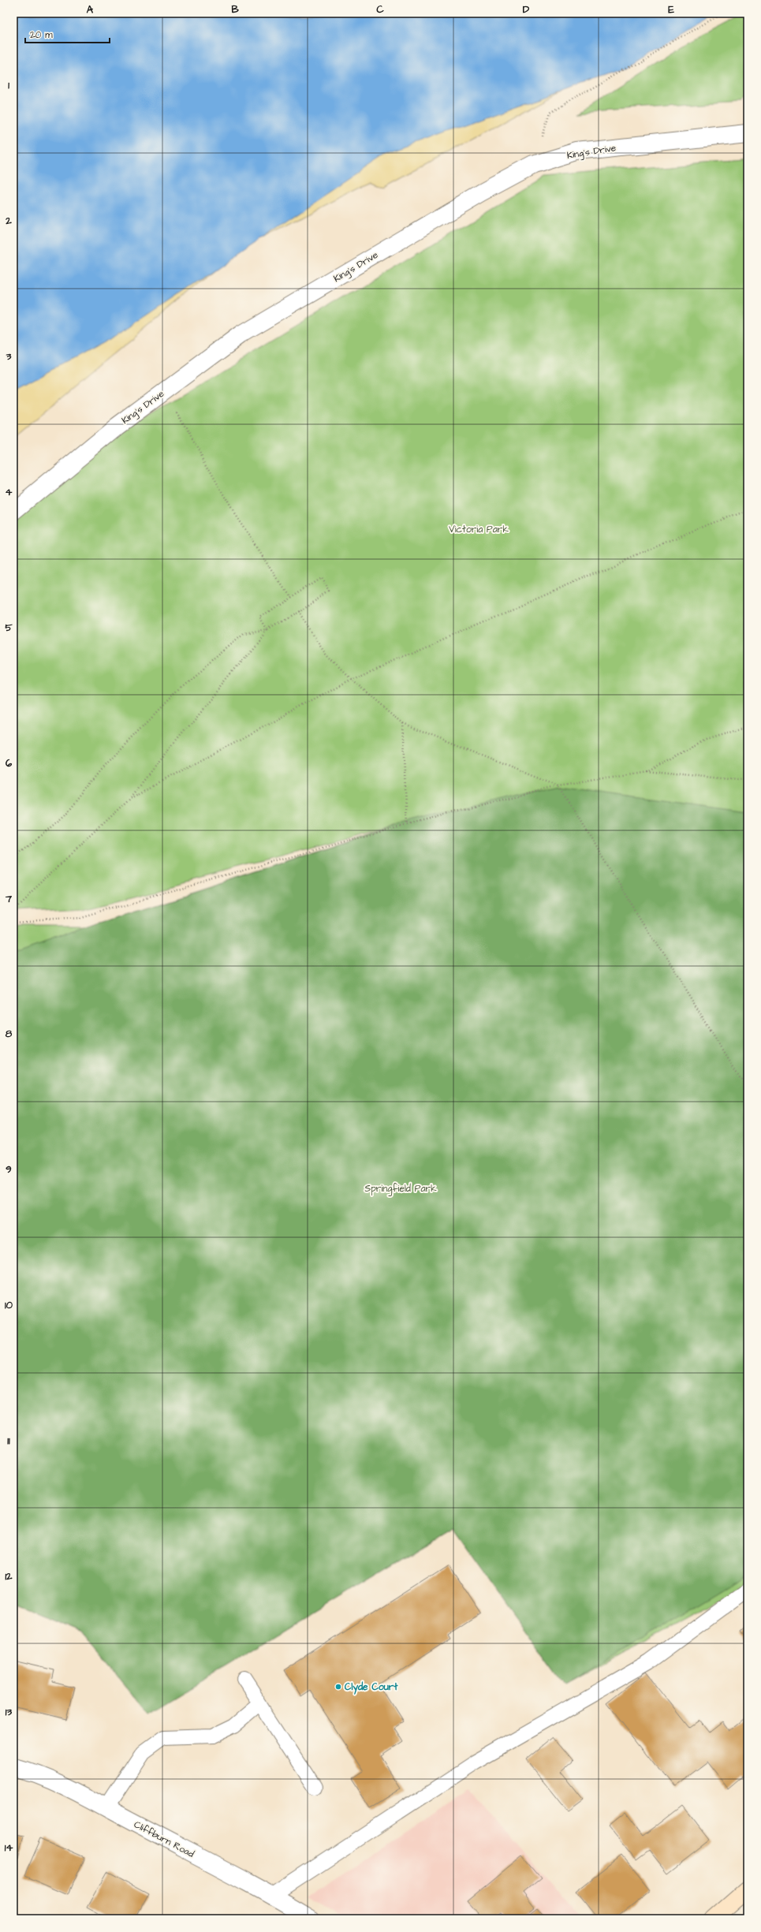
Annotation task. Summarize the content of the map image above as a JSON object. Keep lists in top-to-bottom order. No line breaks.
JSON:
{"streets":{"street":["King's Drive","Cliffburn Road"]},"parks":["Victoria Park","Springfield Park"],"places":["Clyde Court"],"scale_bar":"20 m","grid":{"columns":["A","B","C","D","E"],"rows":["1","2","3","4","5","6","7","8","9","10","11","12","13","14"]}}
